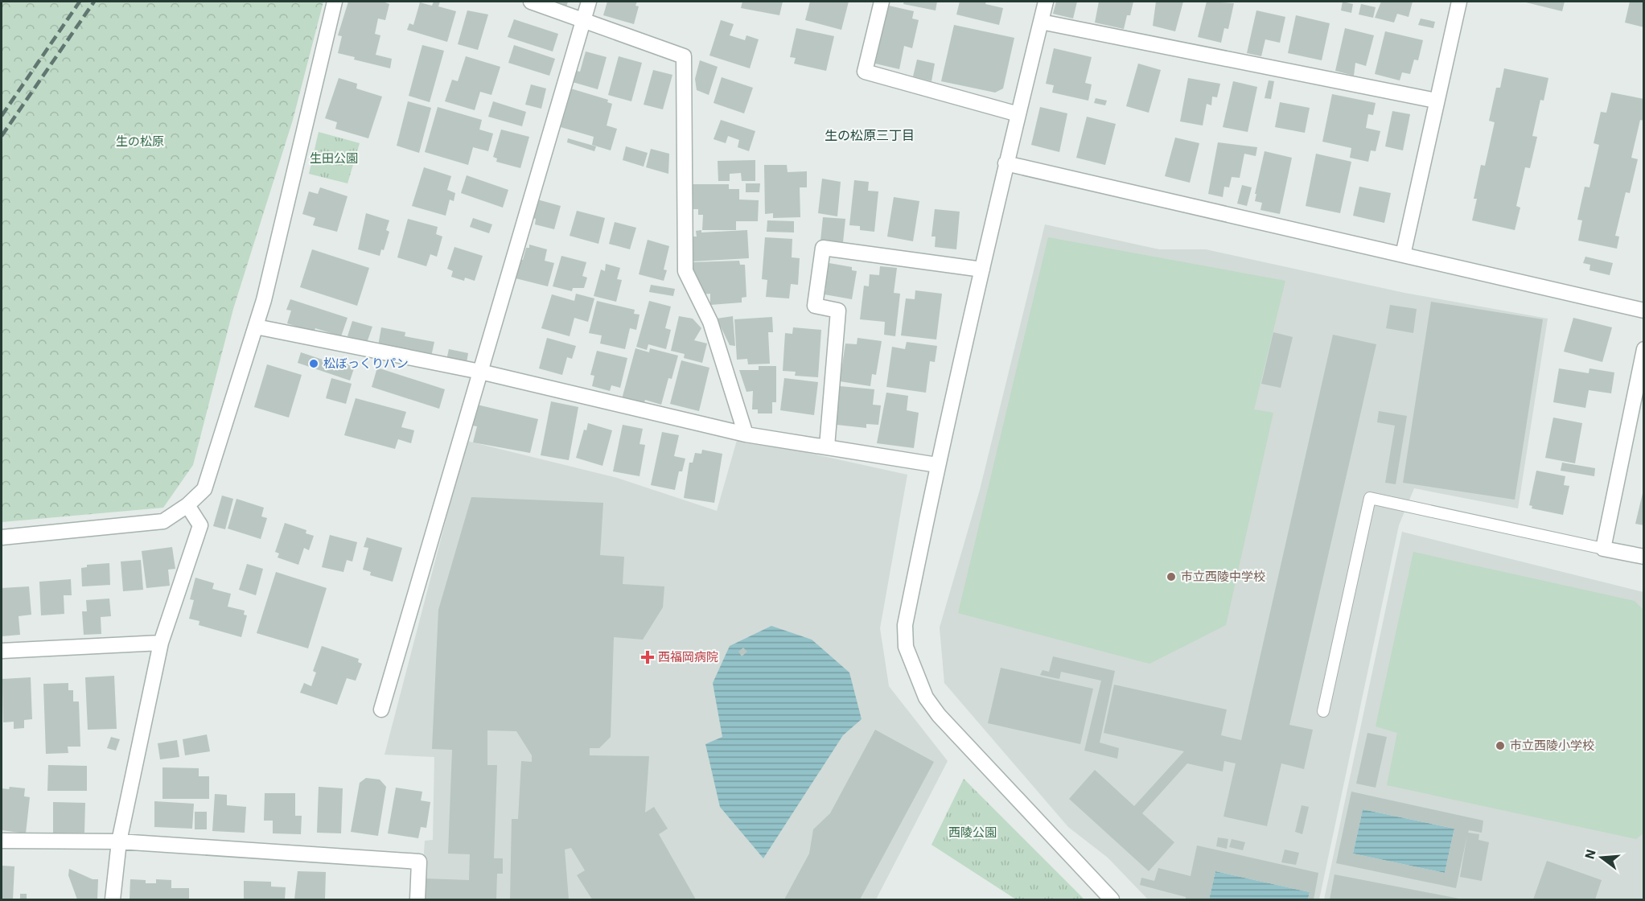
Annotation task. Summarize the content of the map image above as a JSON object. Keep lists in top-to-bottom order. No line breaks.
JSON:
{"districts":["生の松原三丁目"],"parks":["生の松原","生田公園","西陵公園"],"places":{"other":["松ぼっくりパン","市立西陵中学校","市立西陵小学校"],"health":["西福岡病院"]},"north":"left"}
